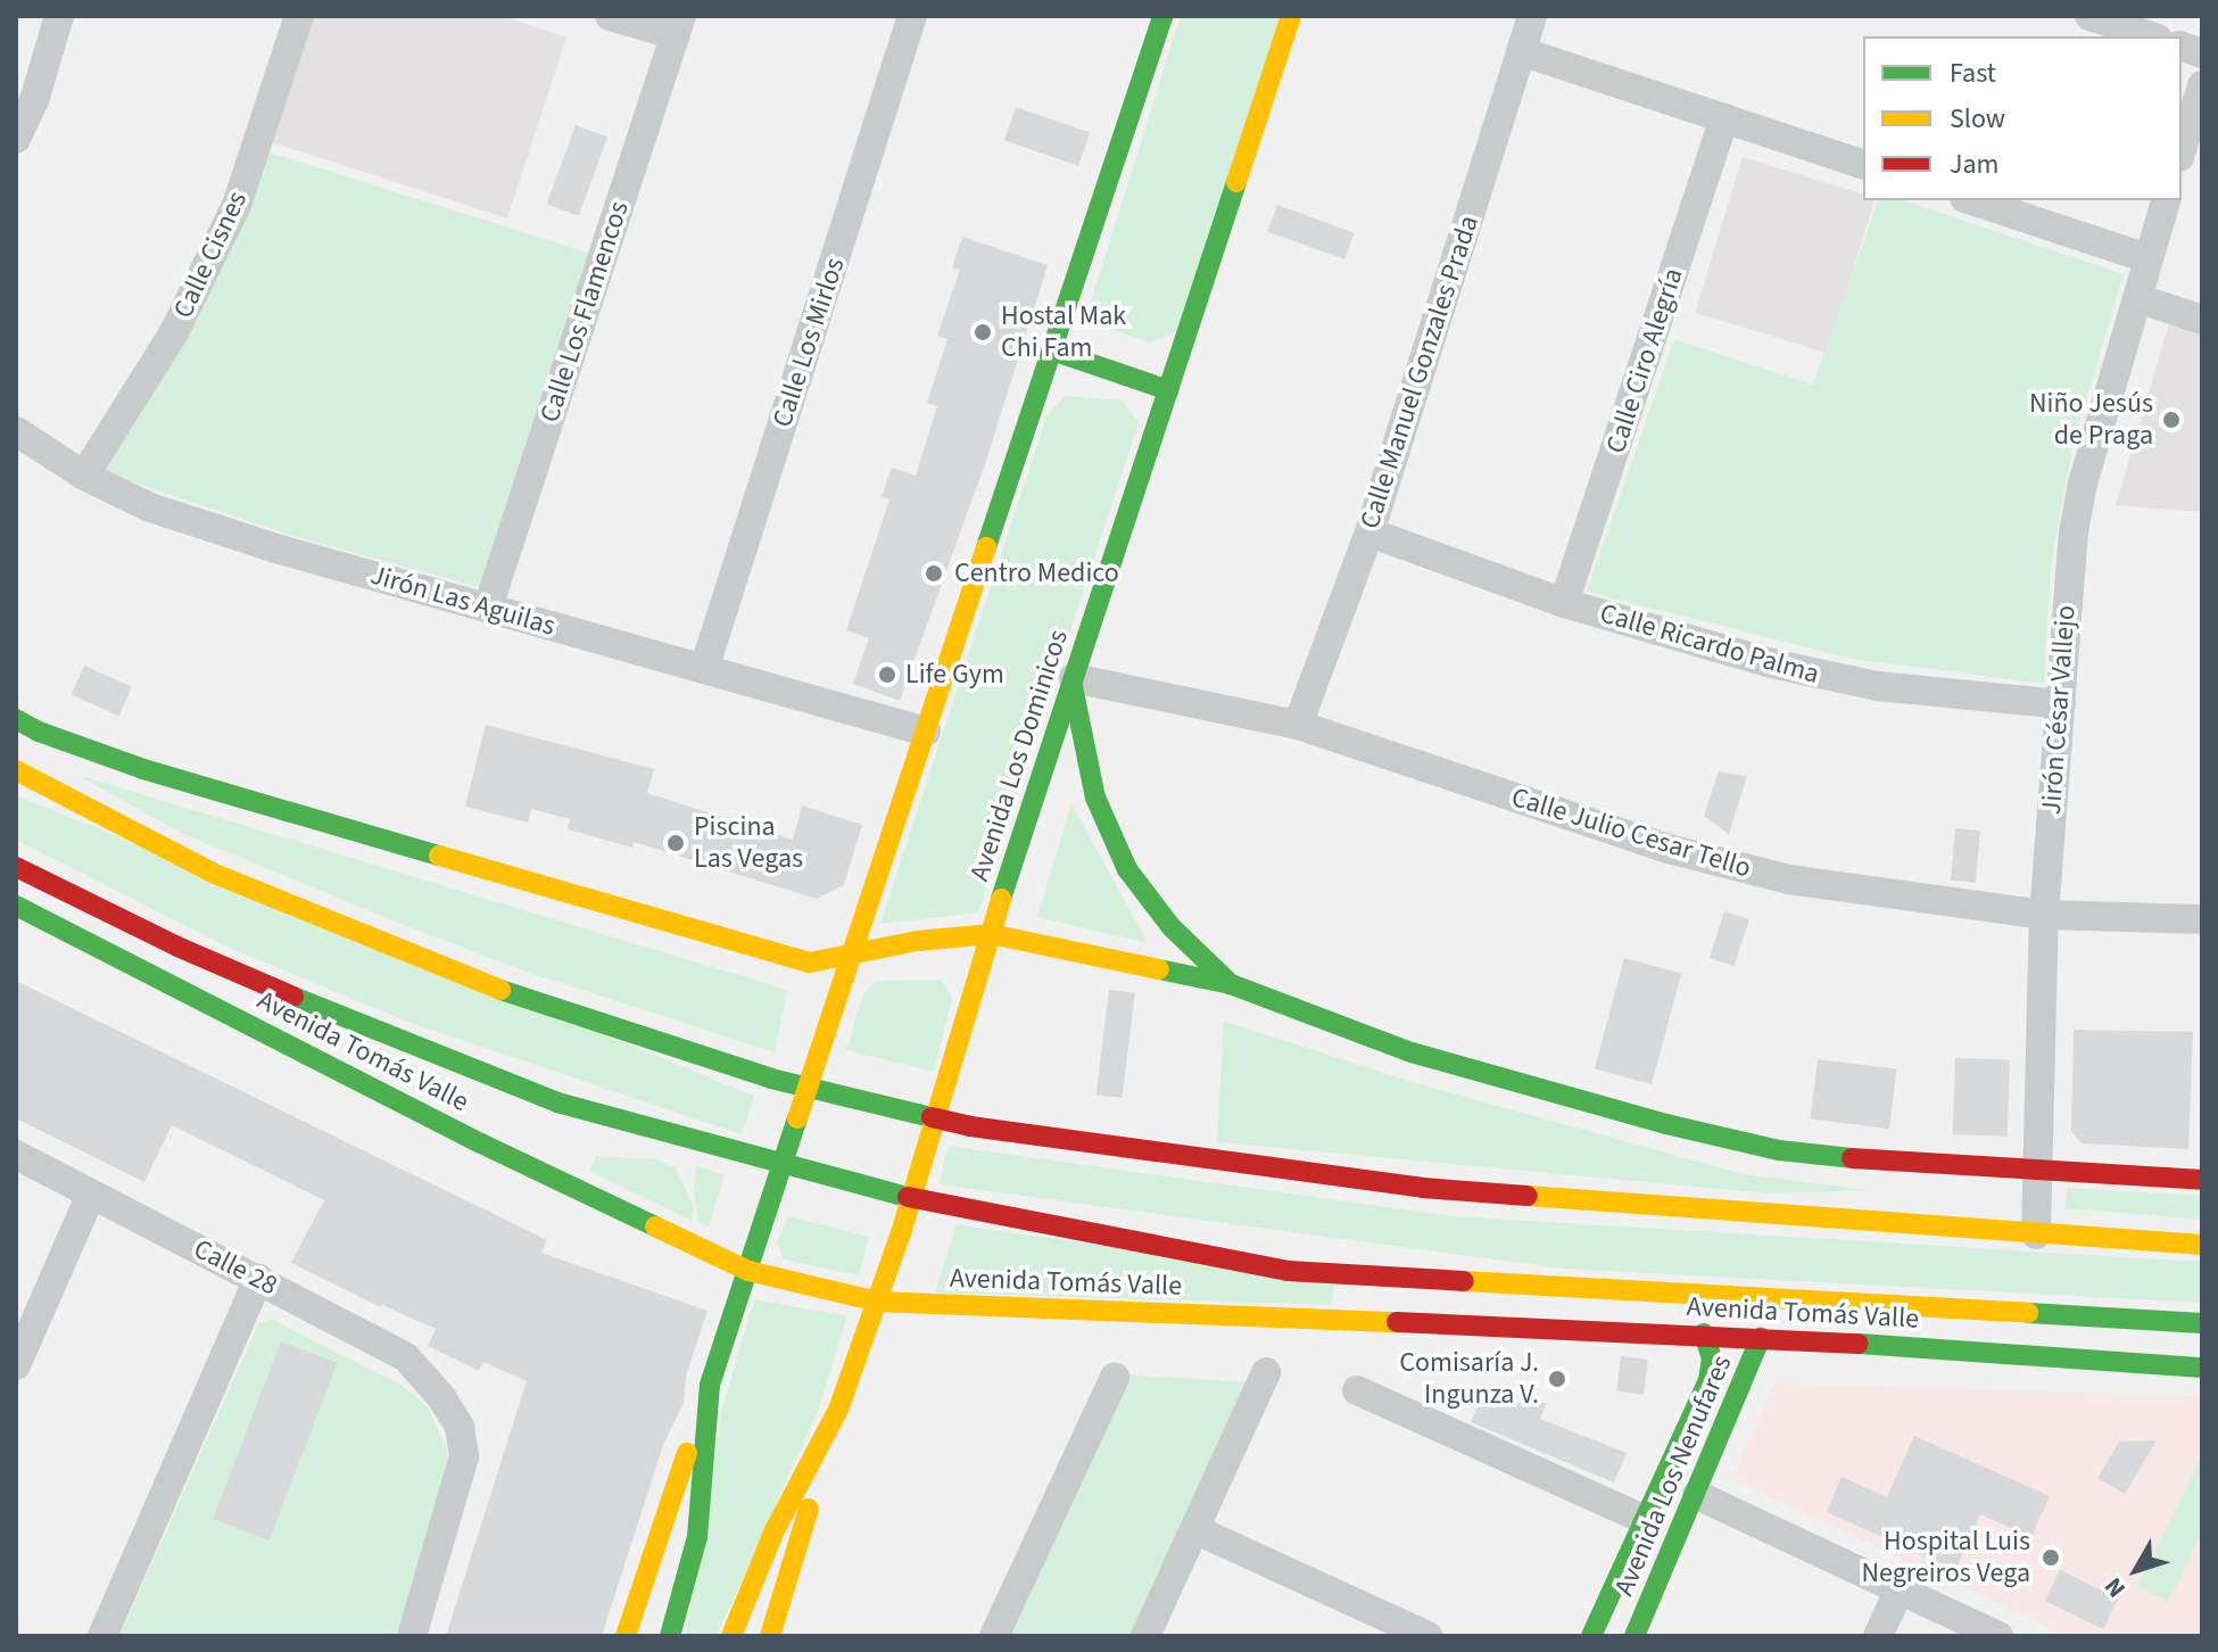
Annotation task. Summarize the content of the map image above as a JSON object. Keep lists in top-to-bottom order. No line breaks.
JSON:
{"streets":{"main road":["Avenida Los Dominicos","Avenida Tomás Valle","Avenida Los Nenufares"],"street":["Calle Cisnes","Calle Los Flamencos","Calle Los Mirlos","Calle Ciro Alegría","Calle Manuel Gonzales Prada","Jirón Las Aguilas","Calle Ricardo Palma","Jirón César Vallejo","Calle Julio Cesar Tello","Calle 28"]},"crossings":[["Calle Cisnes","Jirón Las Aguilas"],["Calle Los Flamencos","Jirón Las Aguilas"],["Calle Los Mirlos","Jirón Las Aguilas"],["Calle Ciro Alegría","Calle Ricardo Palma"],["Calle Manuel Gonzales Prada","Calle Ricardo Palma"],["Calle Manuel Gonzales Prada","Calle Julio Cesar Tello"],["Calle Ricardo Palma","Jirón César Vallejo"],["Jirón César Vallejo","Calle Julio Cesar Tello"],["Avenida Los Dominicos","Calle Julio Cesar Tello"],["Avenida Los Dominicos","Avenida Tomás Valle"],["Avenida Tomás Valle","Avenida Los Nenufares"]],"places":["Hostal Mak Chi Fam","Niño Jesús de Praga","Centro Medico","Life Gym","Piscina Las Vegas","Comisaría J. Ingunza V.","Hospital Luis Negreiros Vega"],"legend":["Fast","Slow","Jam"],"north":"bottom left"}
